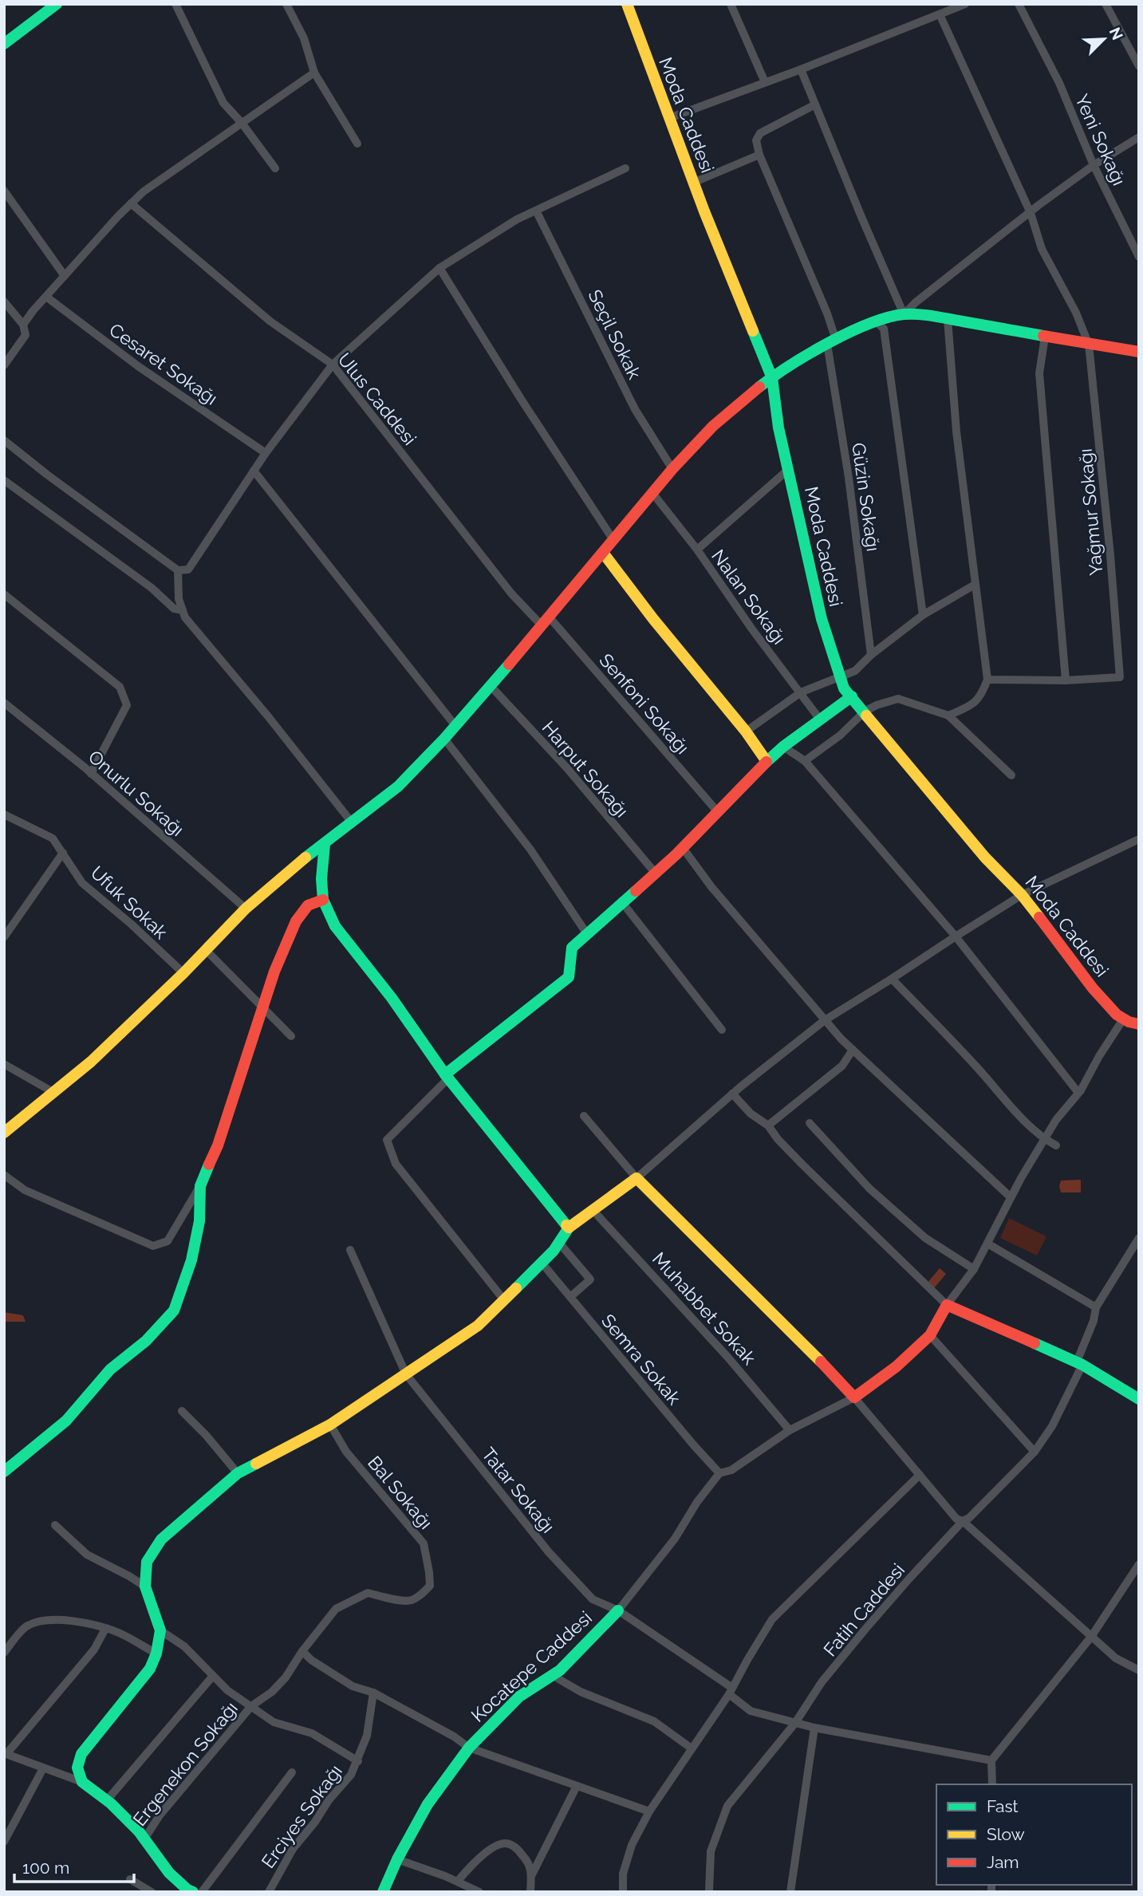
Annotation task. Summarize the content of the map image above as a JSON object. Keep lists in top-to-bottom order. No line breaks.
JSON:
{"streets":{"street":["Moda Caddesi","Yeni Sokağı","Seçil Sokak","Cesaret Sokağı","Ulus Caddesi","Güzin Sokağı","Yağmur Sokağı","Nalan Sokağı","Senfoni Sokağı","Harput Sokağı","Onurlu Sokağı","Ufuk Sokak","Muhabbet Sokak","Semra Sokak","Tatar Sokağı","Bal Sokağı","Fatih Caddesi","Kocatepe Caddesi","Ergenekon Sokağı","Erciyes Sokağı"]},"crossings":[["Ulus Caddesi","Senfoni Sokağı"],["Tatar Sokağı","Fatih Caddesi"],["Tatar Sokağı","Kocatepe Caddesi"],["Bal Sokağı","Ergenekon Sokağı"]],"legend":["Fast","Slow","Jam"],"scale_bar":"100 m","north":"top right"}
